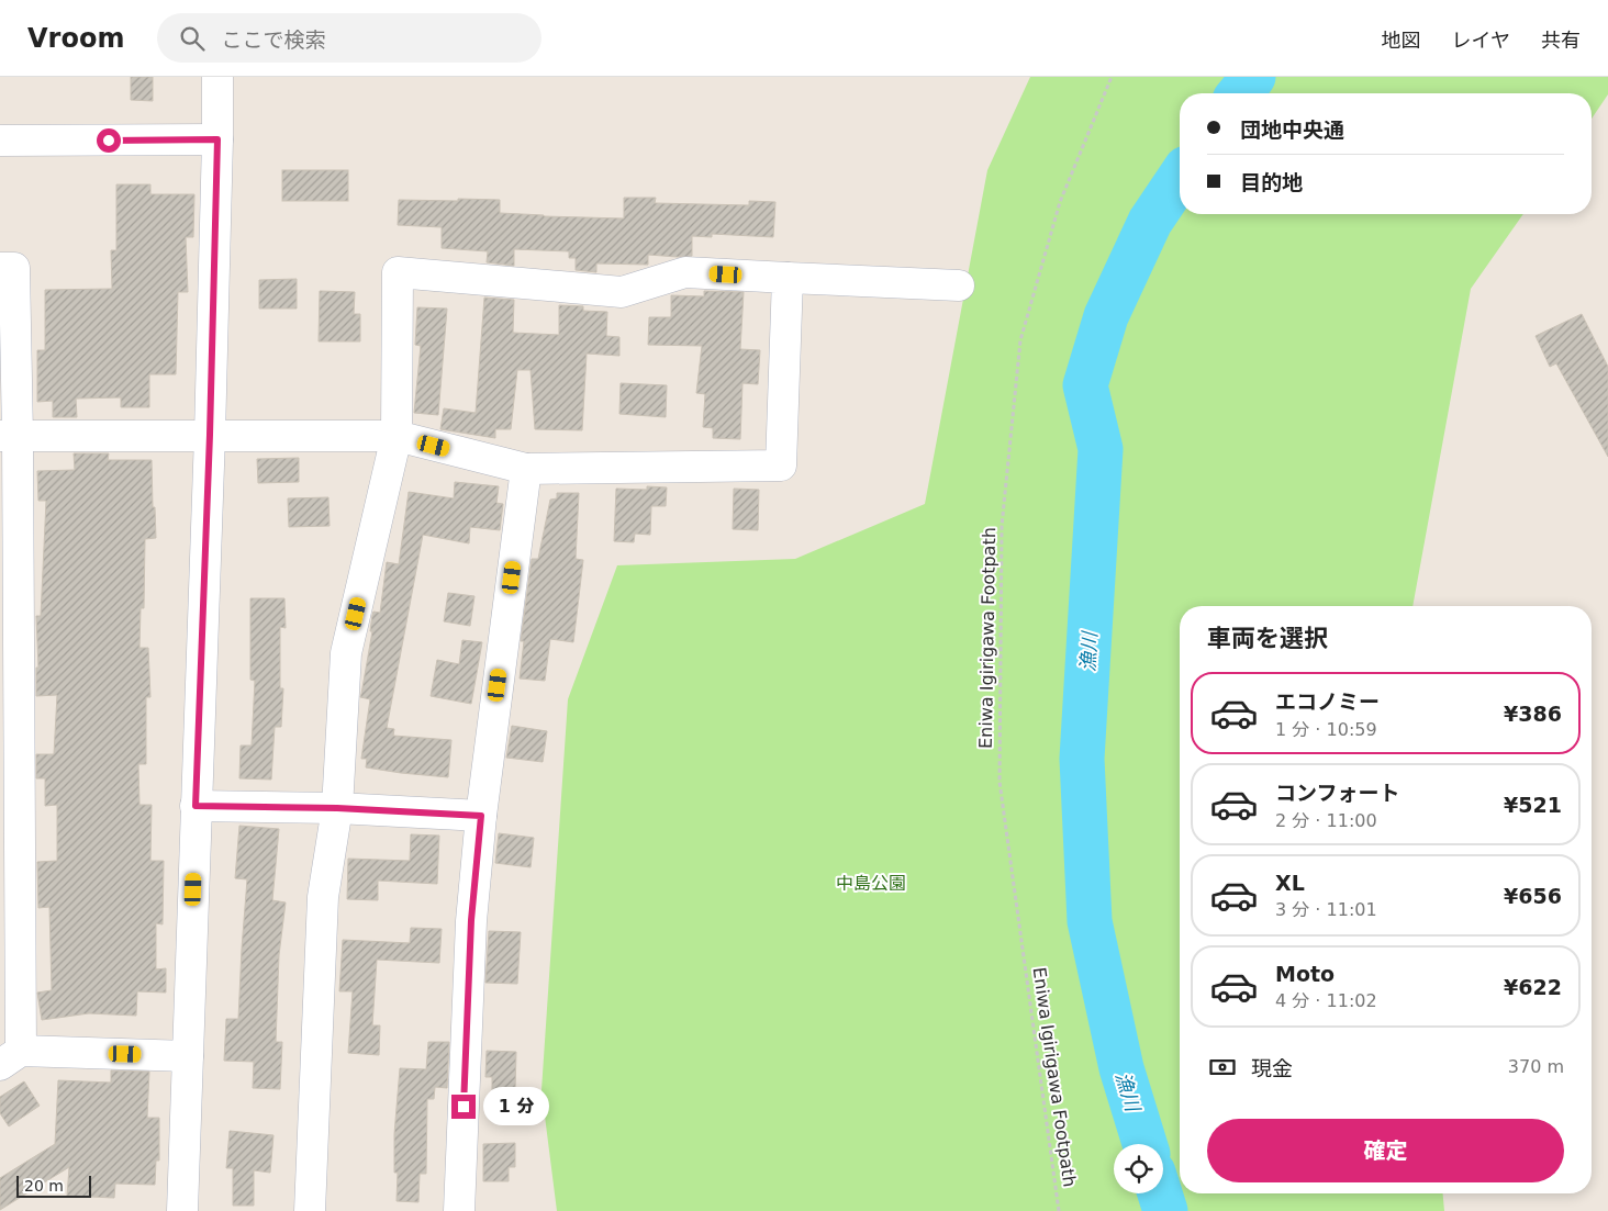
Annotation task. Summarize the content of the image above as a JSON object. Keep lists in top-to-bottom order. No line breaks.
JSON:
{"streets":{"path":["Eniwa Igirigawa Footpath"]},"water":["漁川"],"parks":["中島公園"],"scale_bar":"20 m","page":{"header":"Vroom","search":"ここで検索","nav":["地図","レイヤ","共有"],"banner":["団地中央通","目的地"],"heading":"車両を選択","list":[{"name":"エコノミー","note":"1 分 · 10:59","value":"¥386"},{"name":"コンフォート","note":"2 分 · 11:00","value":"¥521"},{"name":"XL","note":"3 分 · 11:01","value":"¥656"},{"name":"Moto","note":"4 分 · 11:02","value":"¥622"}],"pay":["現金","370 m"],"bubble":"1 分","buttons":"確定","scale":"20 m"}}
